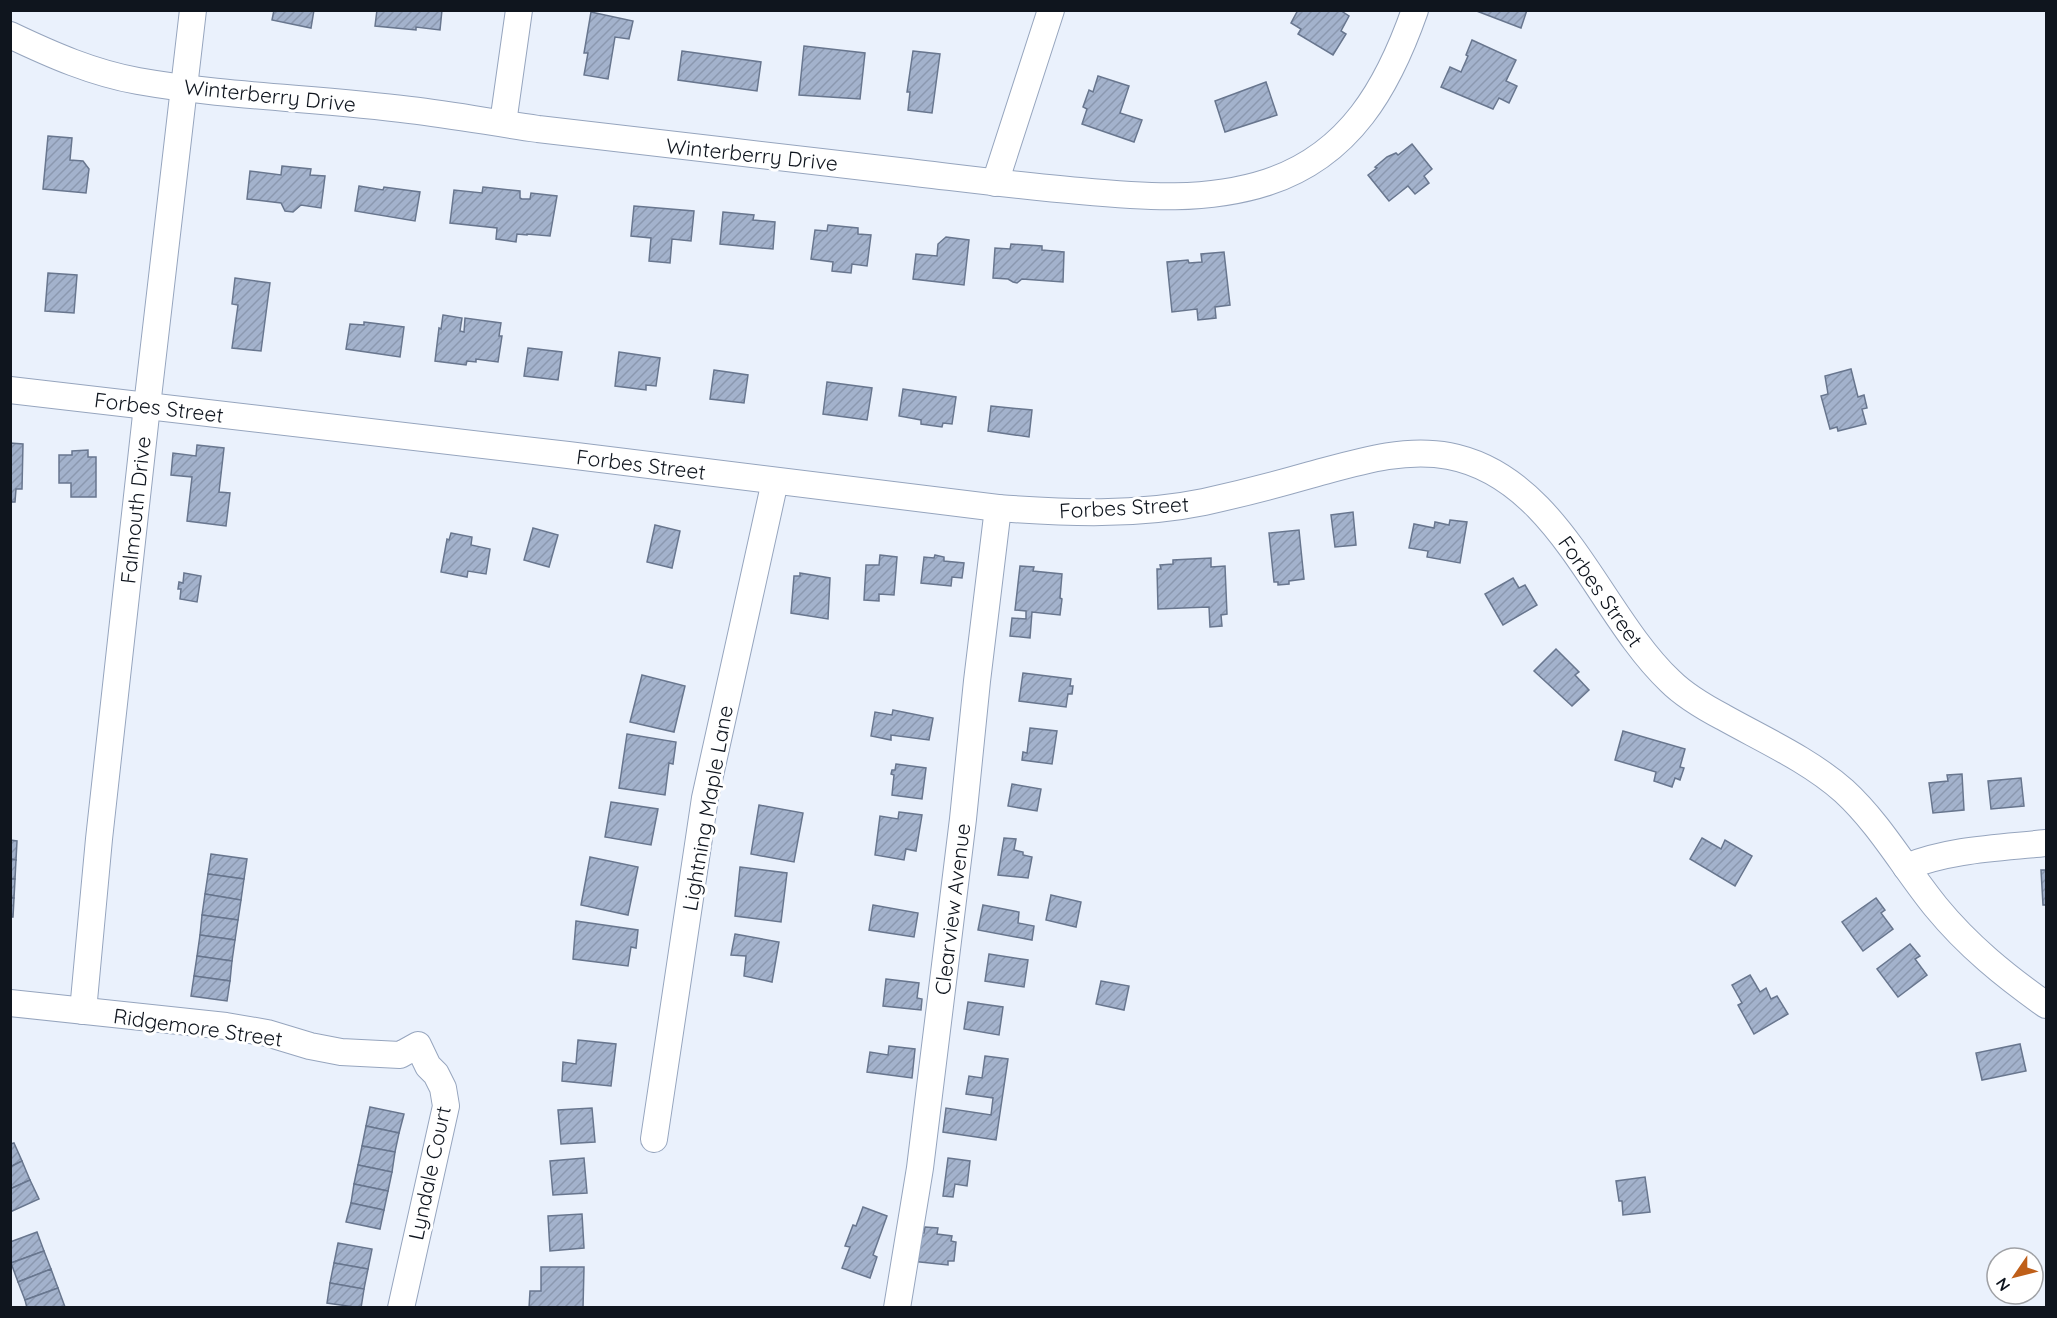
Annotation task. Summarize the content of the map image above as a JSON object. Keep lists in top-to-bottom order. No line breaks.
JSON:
{"streets":{"street":["Winterberry Drive","Forbes Street","Falmouth Drive","Lightning Maple Lane","Clearview Avenue","Ridgemore Street","Lyndale Court"]},"crossings":[["Winterberry Drive","Falmouth Drive"],["Forbes Street","Falmouth Drive"],["Forbes Street","Lightning Maple Lane"],["Forbes Street","Clearview Avenue"],["Falmouth Drive","Ridgemore Street"],["Ridgemore Street","Lyndale Court"]],"north":"bottom left"}
